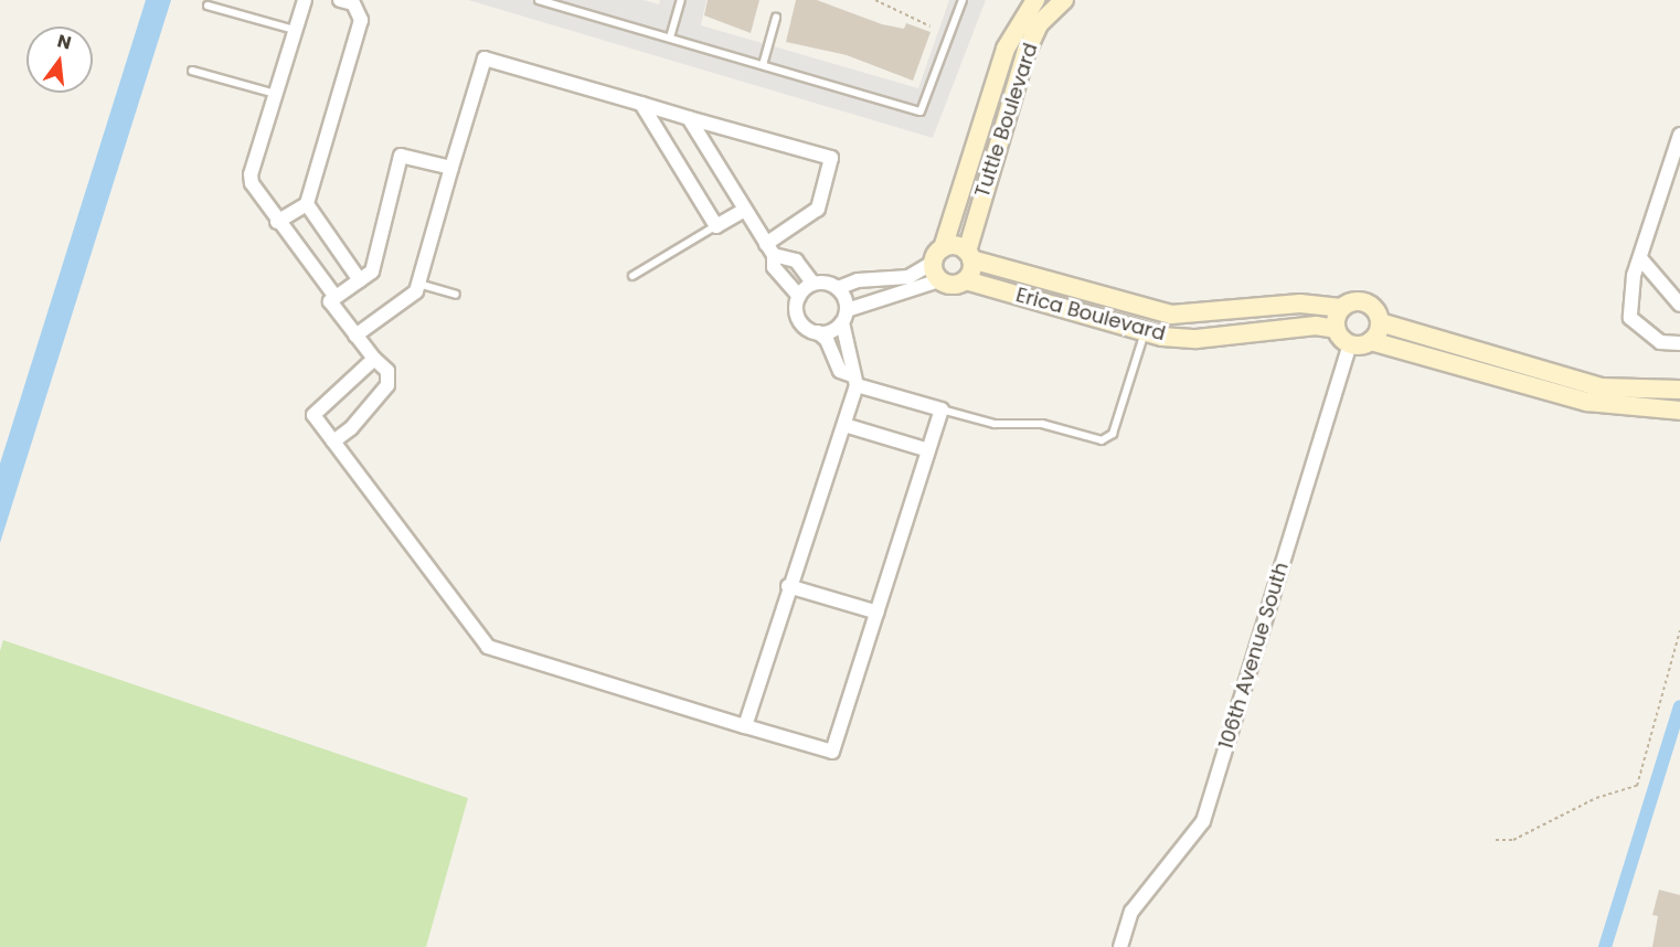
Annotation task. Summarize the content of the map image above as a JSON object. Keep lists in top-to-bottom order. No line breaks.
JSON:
{"streets":{"street":["Tuttle Boulevard","Erica Boulevard","106th Avenue South"]},"crossings":[["Tuttle Boulevard","Erica Boulevard"],["Erica Boulevard","106th Avenue South"]],"north":"top"}
